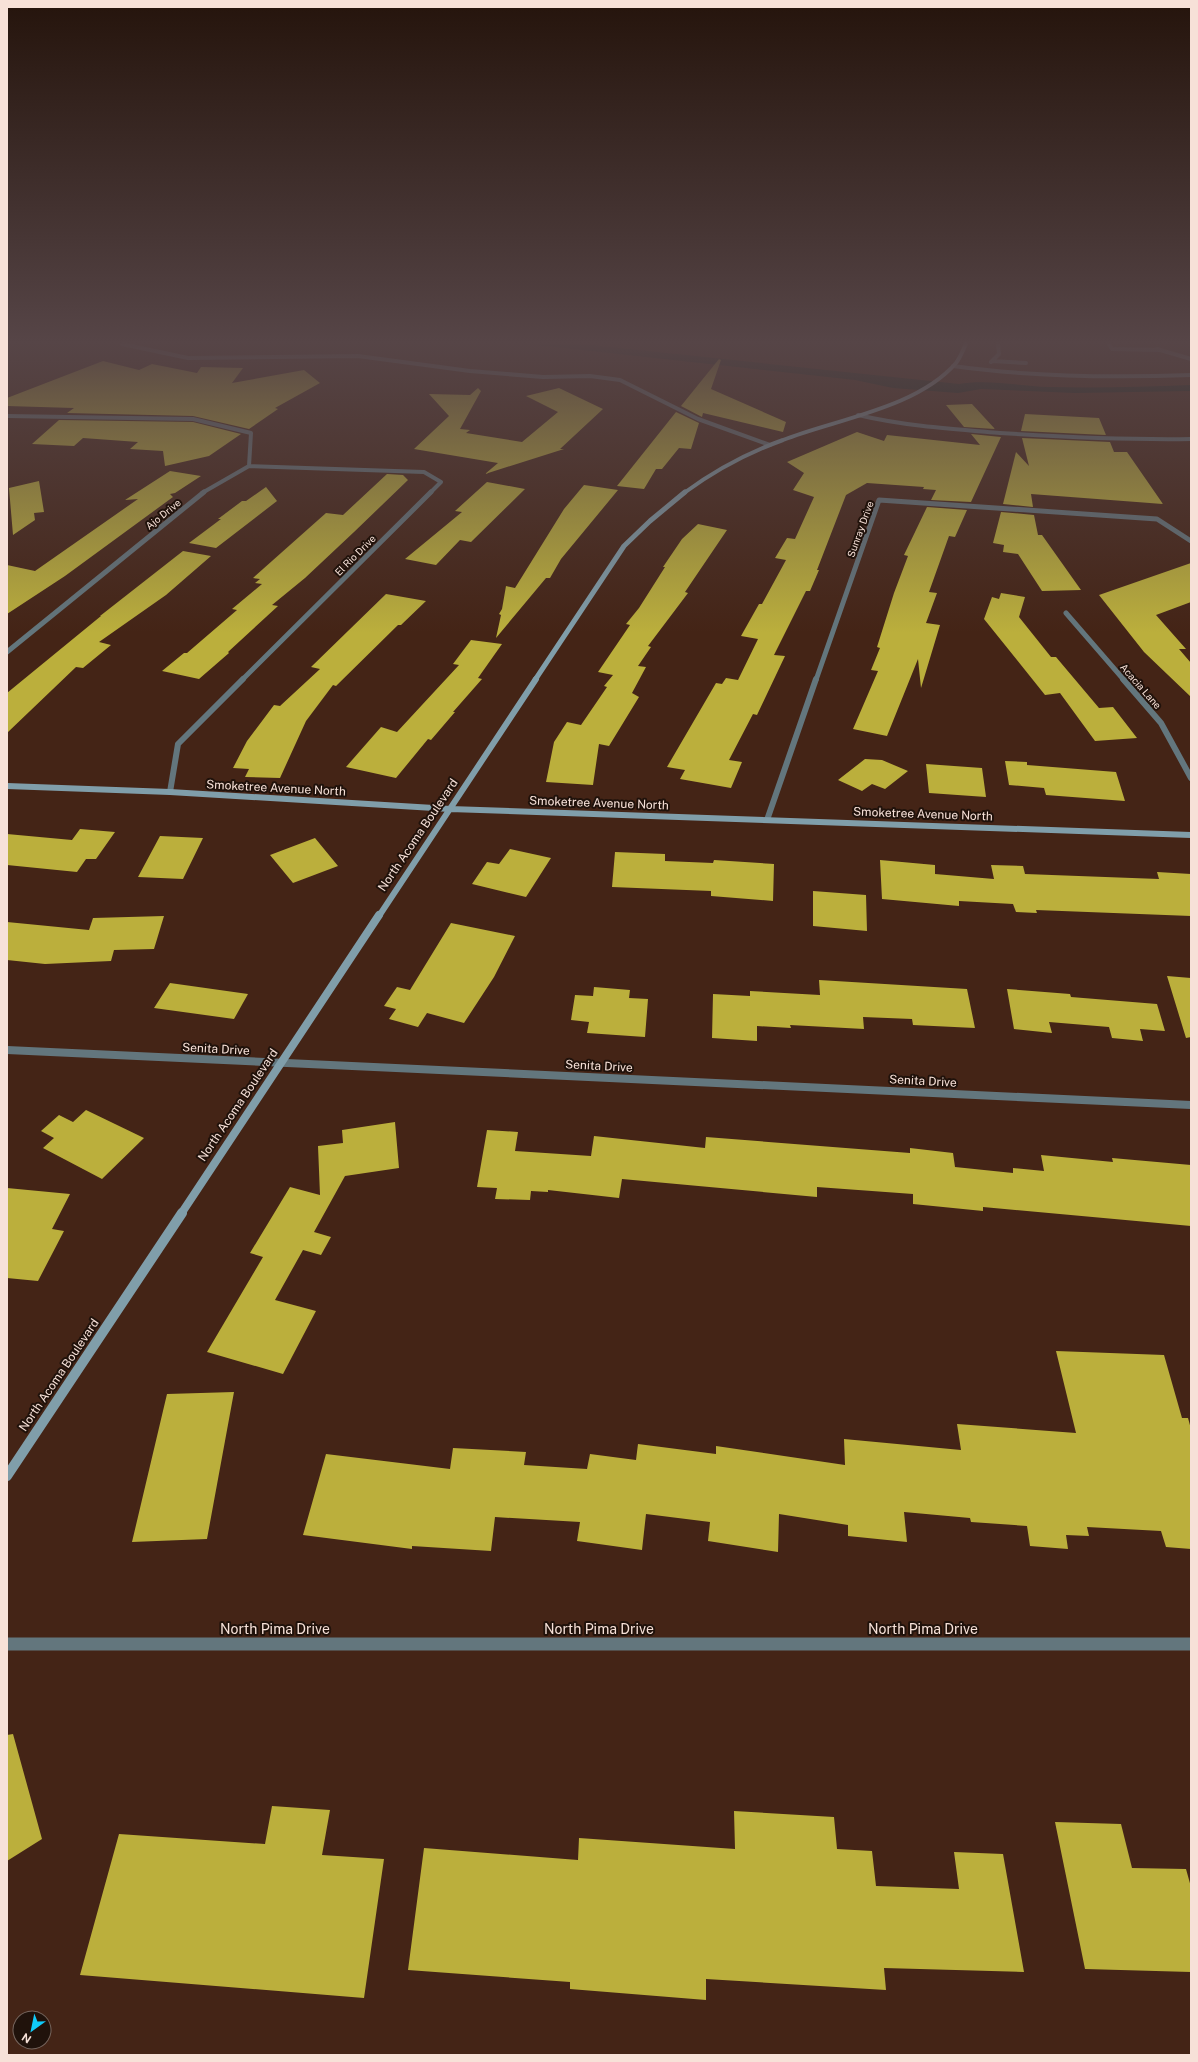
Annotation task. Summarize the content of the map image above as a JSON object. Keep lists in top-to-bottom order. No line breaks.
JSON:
{"streets":{"main road":["Smoketree Avenue North","North Acoma Boulevard"],"street":["Ajo Drive","Sunray Drive","El Rio Drive","Acacia Lane","Senita Drive","North Pima Drive"]},"crossings":[["Ajo Drive","El Rio Drive"],["Sunray Drive","Smoketree Avenue North"],["El Rio Drive","Smoketree Avenue North"],["Smoketree Avenue North","North Acoma Boulevard"],["North Acoma Boulevard","Senita Drive"]],"north":"bottom left"}
